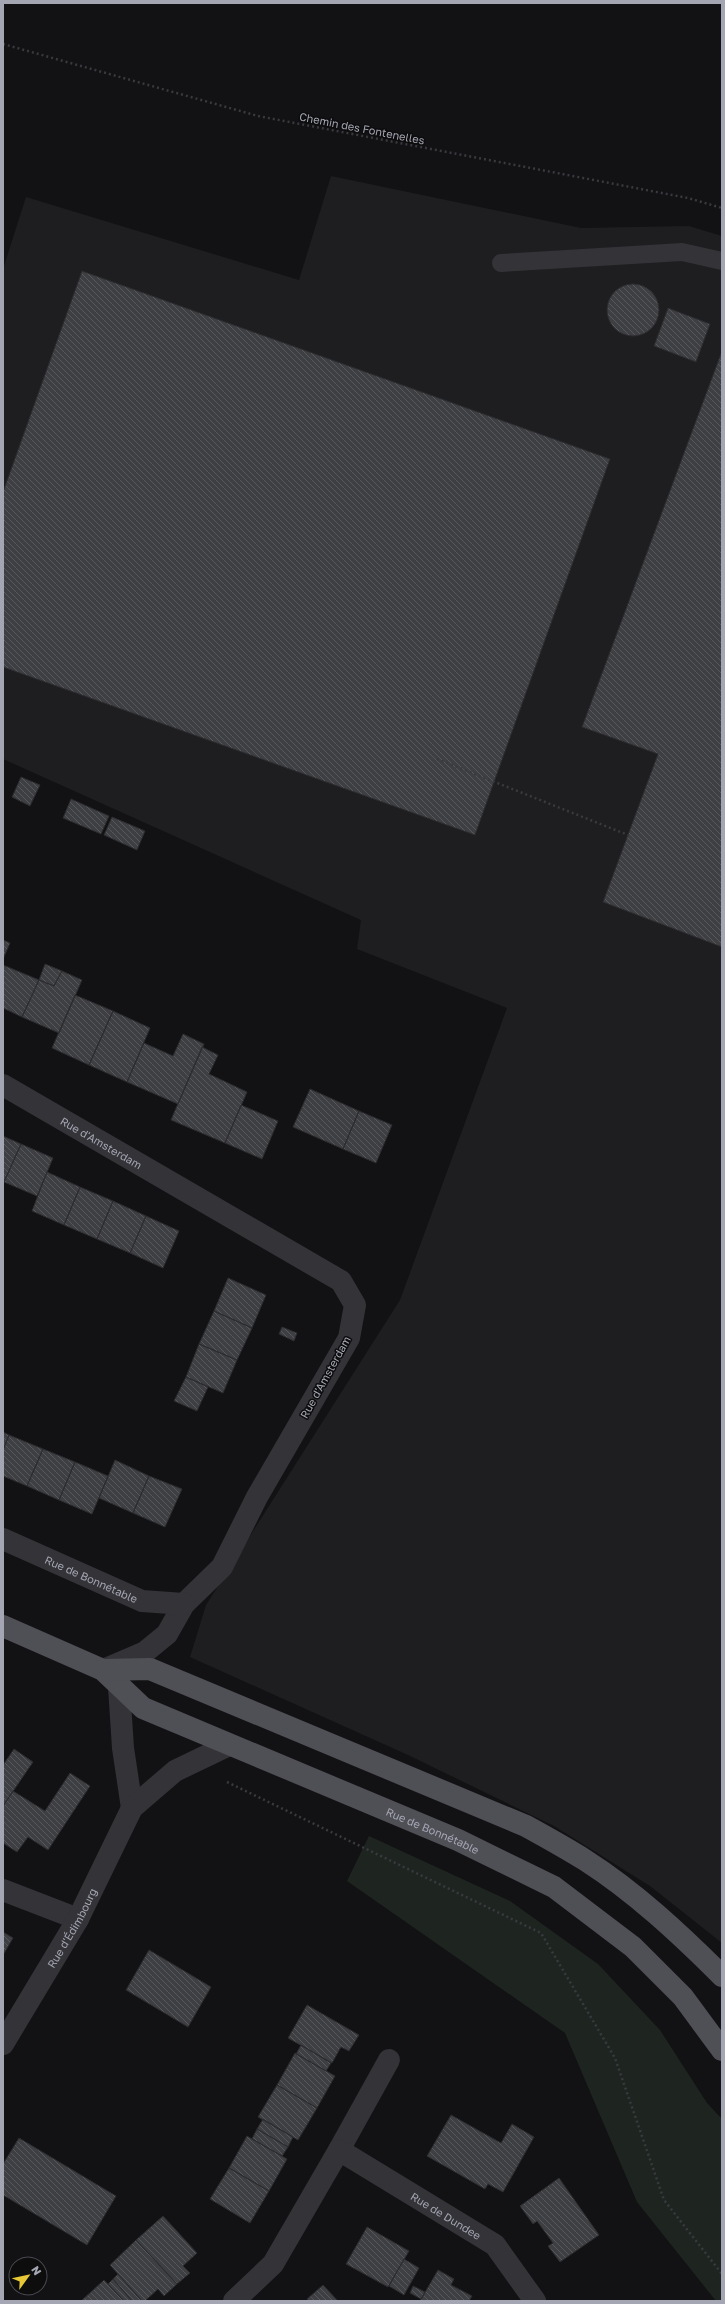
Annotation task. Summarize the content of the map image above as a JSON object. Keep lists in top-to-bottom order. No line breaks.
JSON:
{"streets":{"main road":["Rue de Bonnétable"],"street":["Rue d'Amsterdam","Rue d'Édimbourg","Rue de Dundee"],"path":["Chemin des Fontenelles"]},"crossings":[["Rue d'Amsterdam","Rue de Bonnétable"],["Rue de Bonnétable","Rue d'Édimbourg"]],"north":"top right"}
